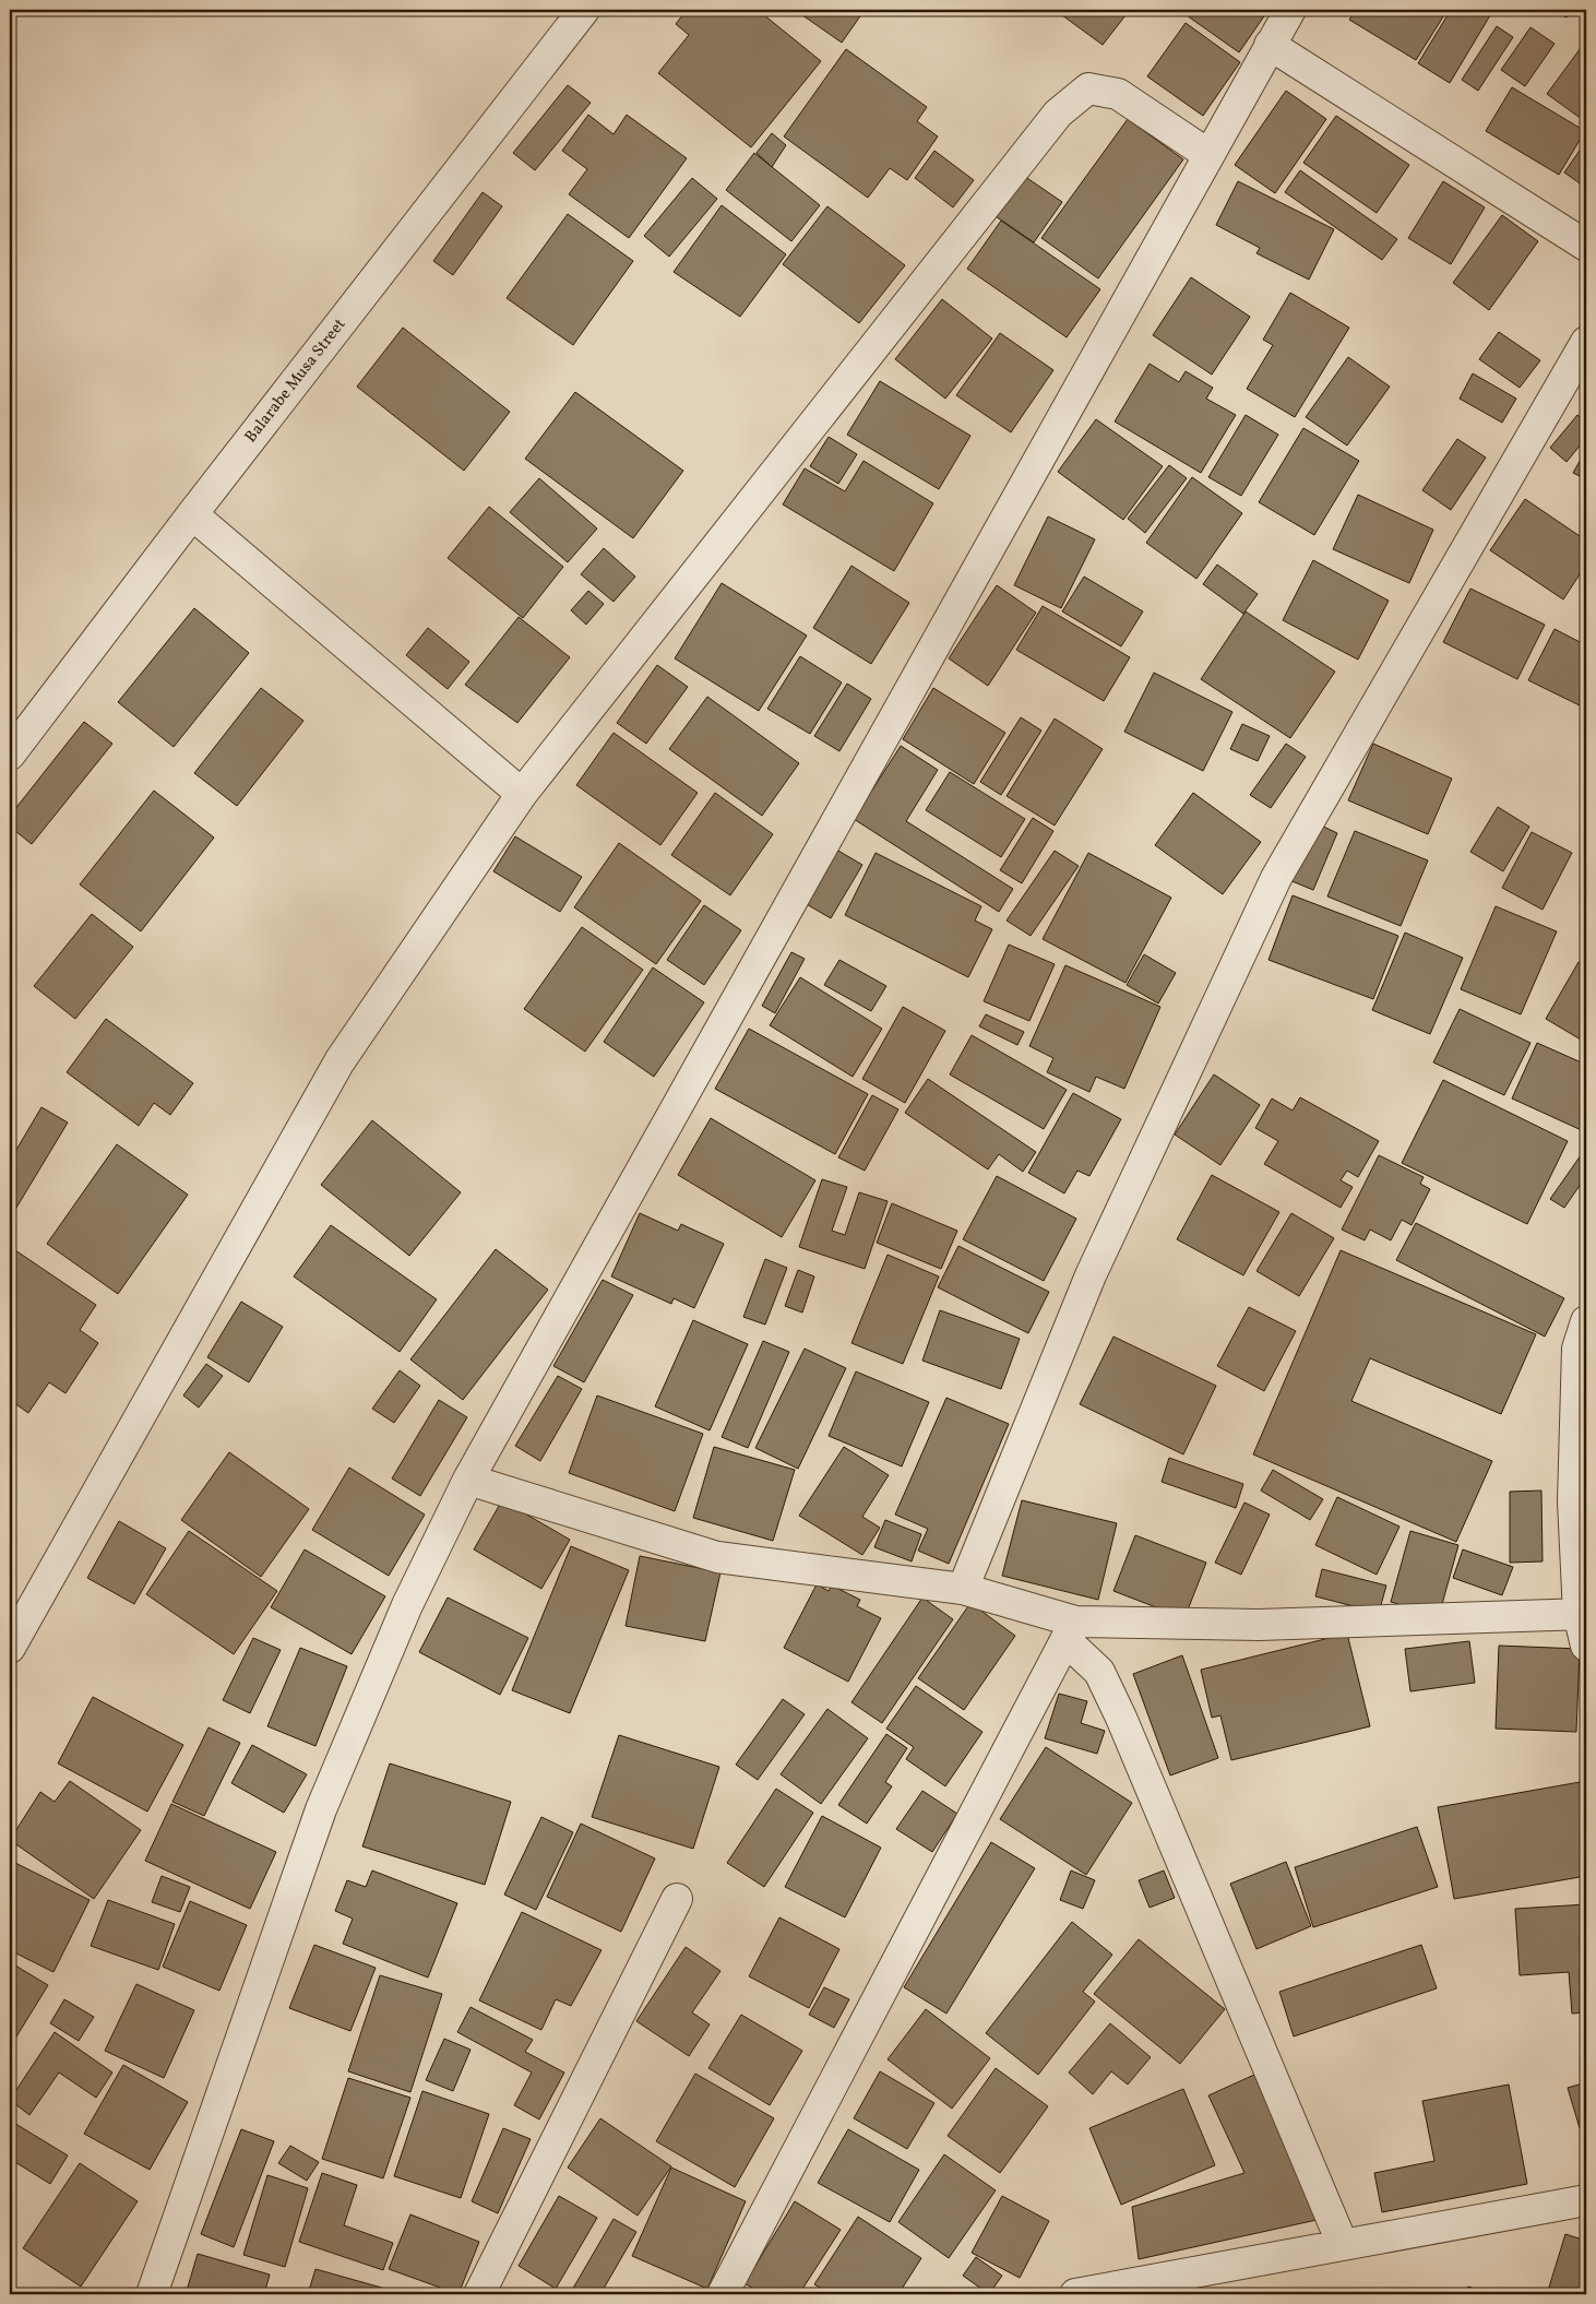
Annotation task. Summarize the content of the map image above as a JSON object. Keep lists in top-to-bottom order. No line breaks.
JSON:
{"streets":{"street":["Balarabe Musa Street"]}}
